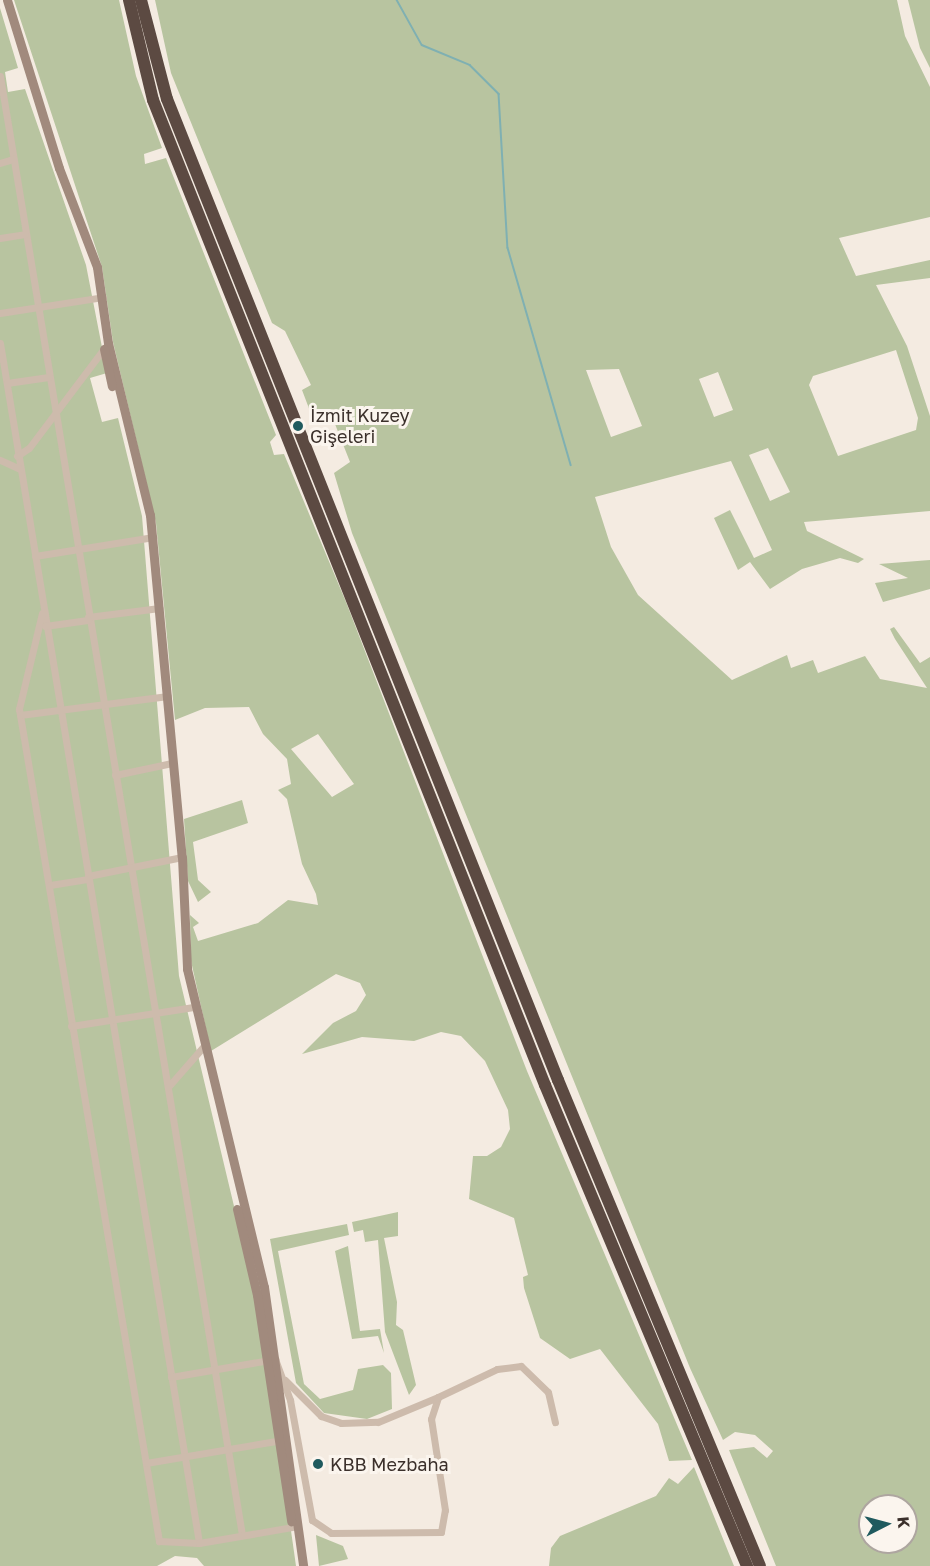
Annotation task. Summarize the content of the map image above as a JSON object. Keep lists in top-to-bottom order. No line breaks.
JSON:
{"places":["İzmit Kuzey Gişeleri","KBB Mezbaha"],"north":"right"}
